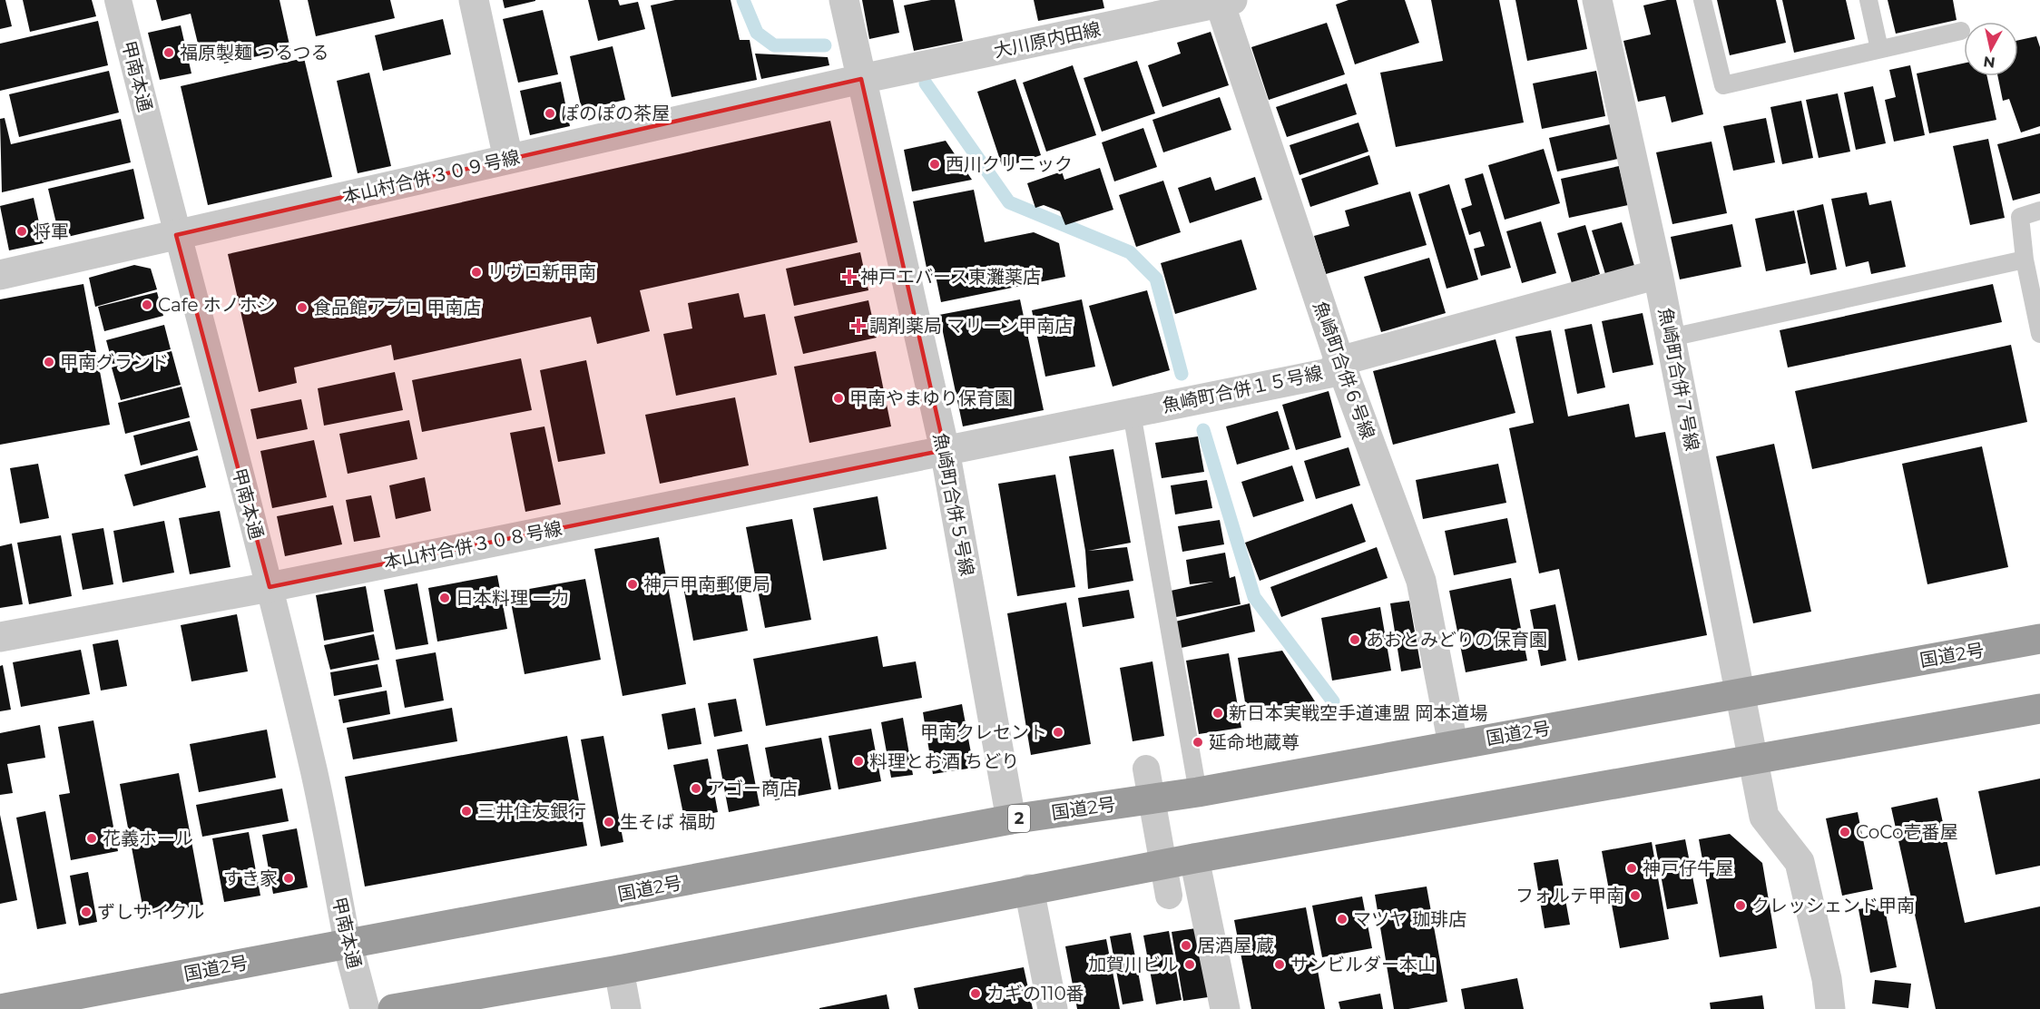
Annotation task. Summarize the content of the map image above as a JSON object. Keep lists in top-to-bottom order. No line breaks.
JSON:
{"streets":{"highway":["国道2号","2"],"street":["大川原内田線","甲南本通","本山村合併３０９号線","魚崎町合併６号線","魚崎町合併７号線","魚崎町合併１５号線","魚崎町合併５号線","本山村合併３０８号線"]},"crossings":[["大川原内田線","本山村合併３０９号線"],["大川原内田線","魚崎町合併６号線"],["大川原内田線","魚崎町合併５号線"],["甲南本通","本山村合併３０９号線"],["甲南本通","本山村合併３０８号線"],["甲南本通","国道2号"],["本山村合併３０９号線","魚崎町合併５号線"],["魚崎町合併６号線","魚崎町合併１５号線"],["魚崎町合併６号線","国道2号"],["魚崎町合併７号線","魚崎町合併１５号線"],["魚崎町合併７号線","国道2号"],["魚崎町合併１５号線","魚崎町合併５号線"],["魚崎町合併１５号線","本山村合併３０８号線"],["魚崎町合併５号線","本山村合併３０８号線"],["魚崎町合併５号線","国道2号"]],"places":{"other":["福原製麺 つるつる","ぽのぽの茶屋","西川クリニック","将軍","リヴロ新甲南","Cafe ホノホシ","食品館アプロ 甲南店","甲南グランド","甲南やまゆり保育園","神戸甲南郵便局","日本料理 一力","あおとみどりの保育園","新日本実戦空手道連盟 岡本道場","甲南クレセント","延命地蔵尊","料理とお酒 ちどり","アゴー商店","三井住友銀行","生そば 福助","CoCo壱番屋","花義ホール","神戸仔牛屋","すき家","フォルテ甲南","クレッシェンド甲南","ずしサイクル","マツヤ 珈琲店","居酒屋 蔵","加賀川ビル","サンビルダー本山","カギの110番"],"health":["神戸エバース東灘薬店","調剤薬局 マリーン甲南店"]},"north":"bottom"}
